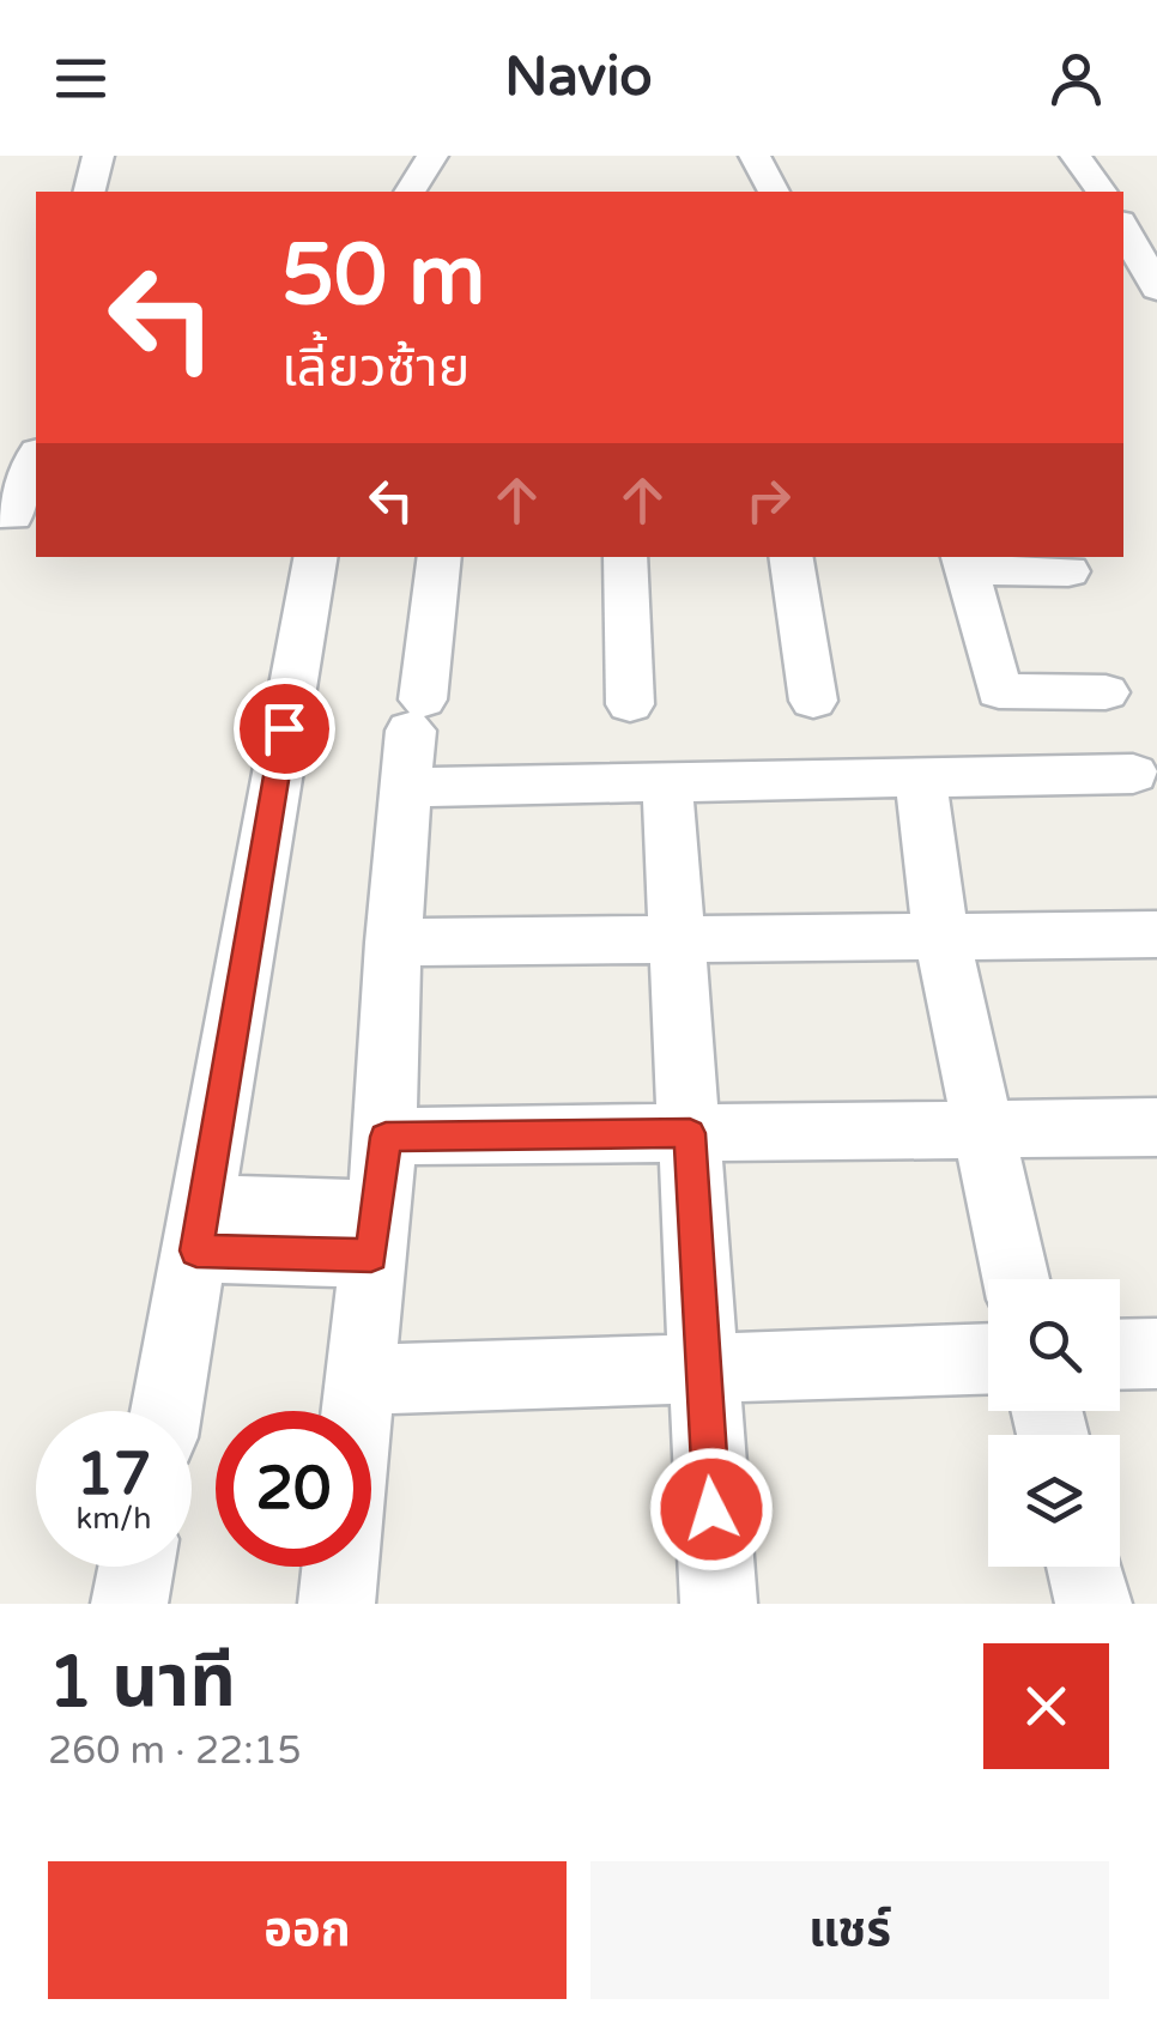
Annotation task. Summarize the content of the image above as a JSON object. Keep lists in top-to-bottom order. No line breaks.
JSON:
{"page":{"header":"Navio","turn":["50 m","เลี้ยวซ้าย"],"speed":"17 km/h","limit":"20","heading":["1 นาที","260 m · 22:15"],"buttons":["ออก","แชร์"]}}
